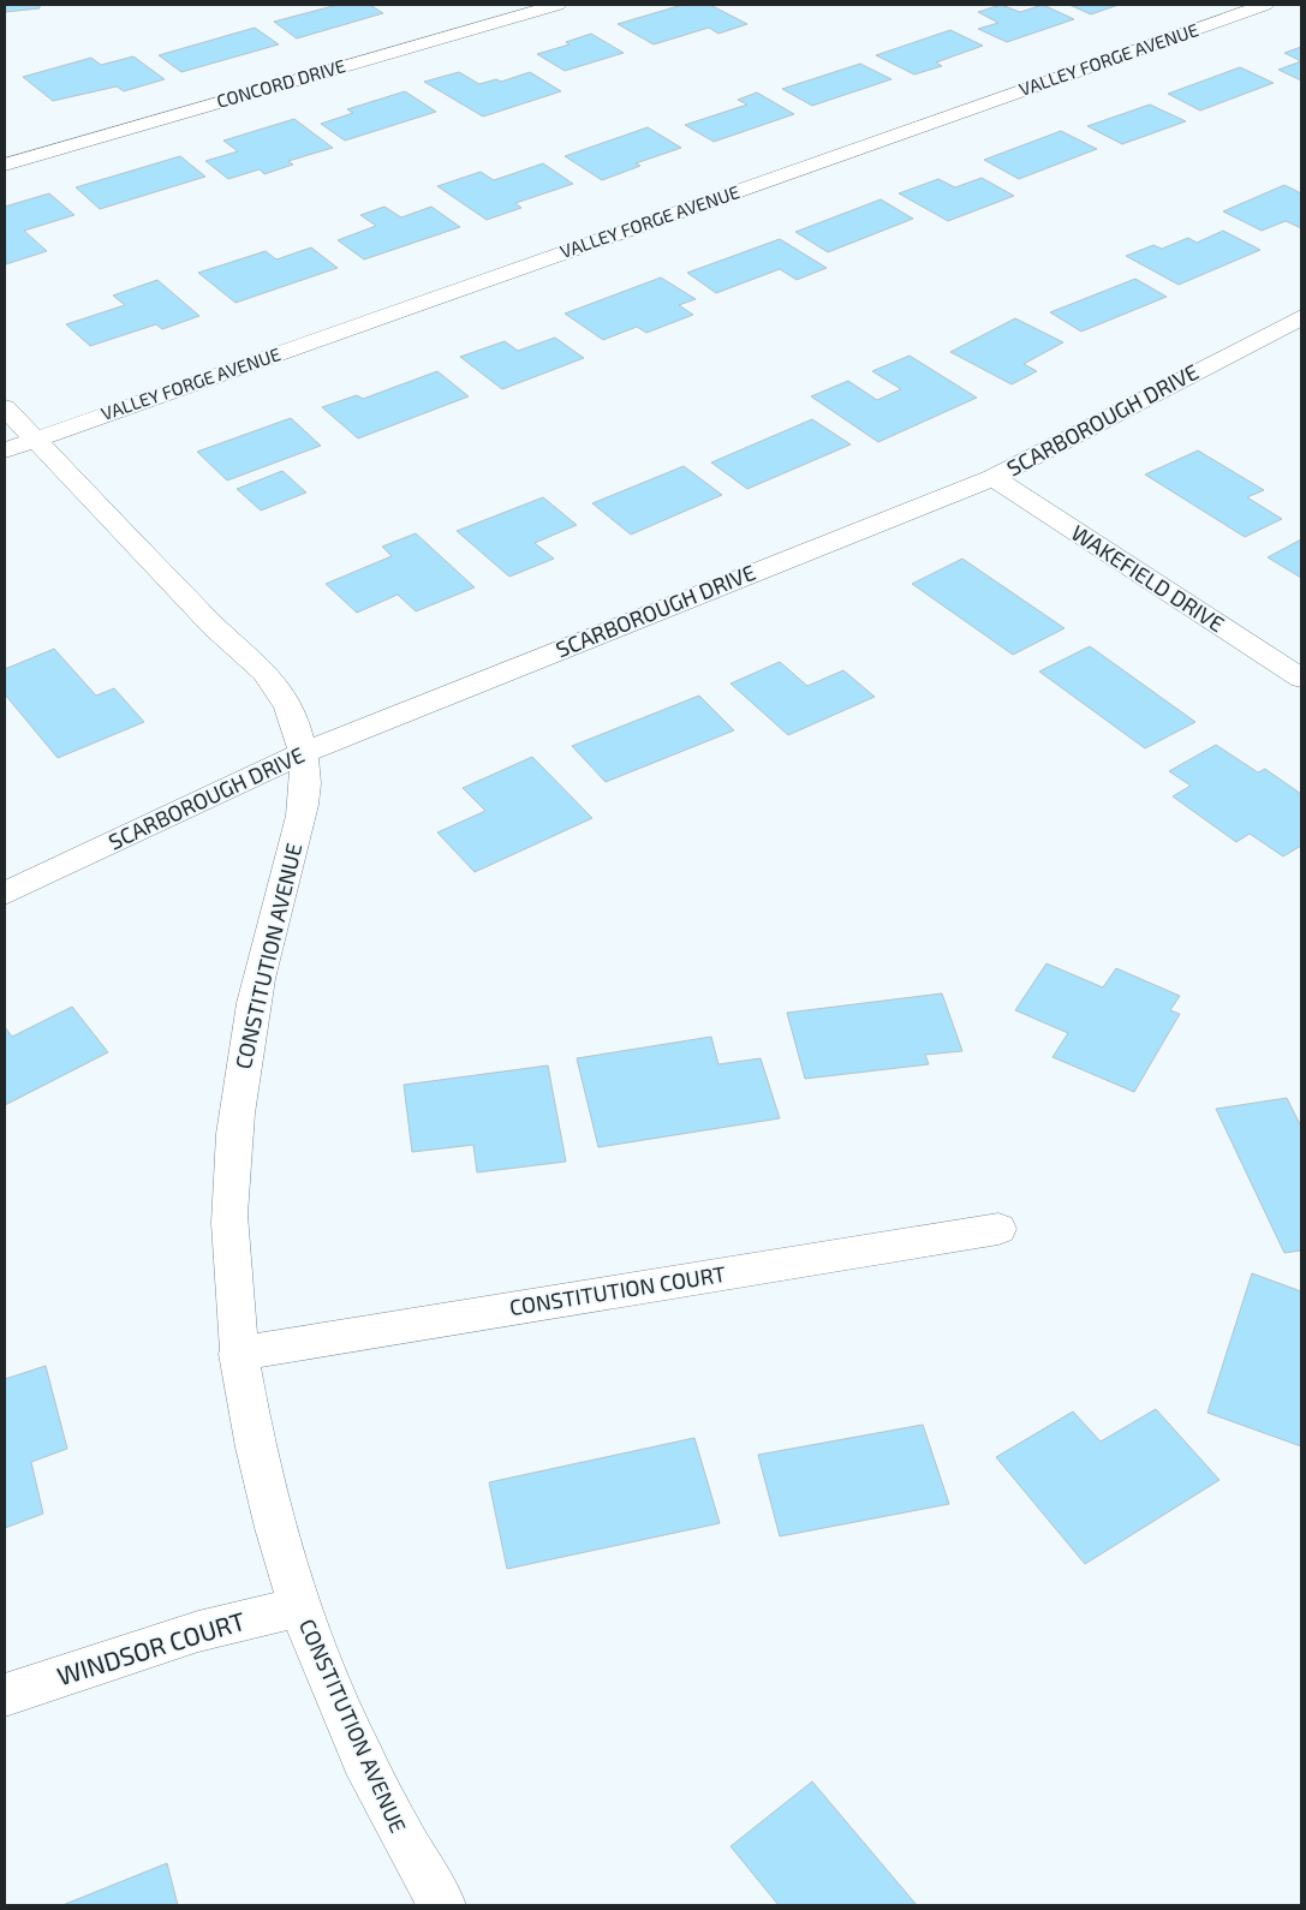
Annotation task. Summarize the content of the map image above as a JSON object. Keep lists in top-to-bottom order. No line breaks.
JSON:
{"streets":{"street":["VALLEY FORGE AVENUE","CONCORD DRIVE","SCARBOROUGH DRIVE","WAKEFIELD DRIVE","CONSTITUTION AVENUE","CONSTITUTION COURT","WINDSOR COURT"]},"crossings":[["VALLEY FORGE AVENUE","CONSTITUTION AVENUE"],["SCARBOROUGH DRIVE","WAKEFIELD DRIVE"],["SCARBOROUGH DRIVE","CONSTITUTION AVENUE"],["CONSTITUTION AVENUE","CONSTITUTION COURT"],["CONSTITUTION AVENUE","WINDSOR COURT"]]}
